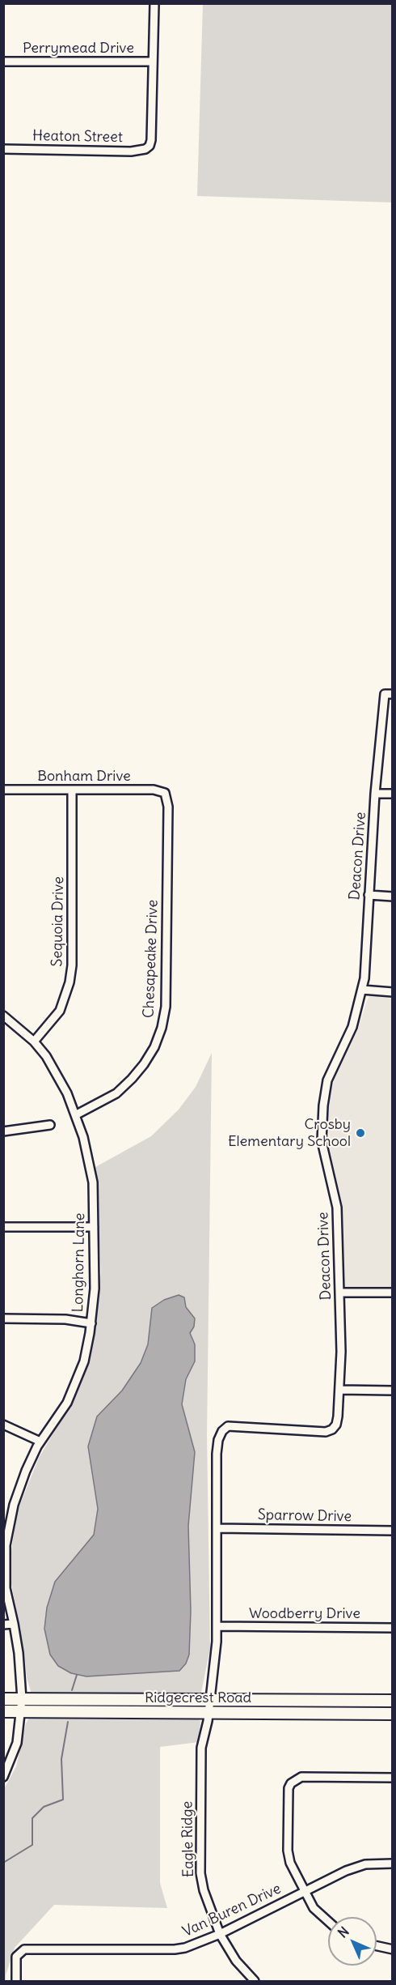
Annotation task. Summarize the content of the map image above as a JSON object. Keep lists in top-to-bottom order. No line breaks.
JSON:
{"streets":{"main road":["Ridgecrest Road"],"street":["Perrymead Drive","Heaton Street","Bonham Drive","Deacon Drive","Sequoia Drive","Chesapeake Drive","Longhorn Lane","Sparrow Drive","Woodberry Drive","Eagle Ridge","Van Buren Drive"]},"crossings":[["Perrymead Drive","Heaton Street"],["Bonham Drive","Sequoia Drive"],["Bonham Drive","Chesapeake Drive"],["Deacon Drive","Sparrow Drive"],["Deacon Drive","Woodberry Drive"],["Deacon Drive","Ridgecrest Road"],["Deacon Drive","Eagle Ridge"],["Sequoia Drive","Longhorn Lane"],["Chesapeake Drive","Longhorn Lane"],["Longhorn Lane","Ridgecrest Road"],["Ridgecrest Road","Eagle Ridge"],["Eagle Ridge","Van Buren Drive"]],"places":["Crosby Elementary School"],"north":"top left"}
